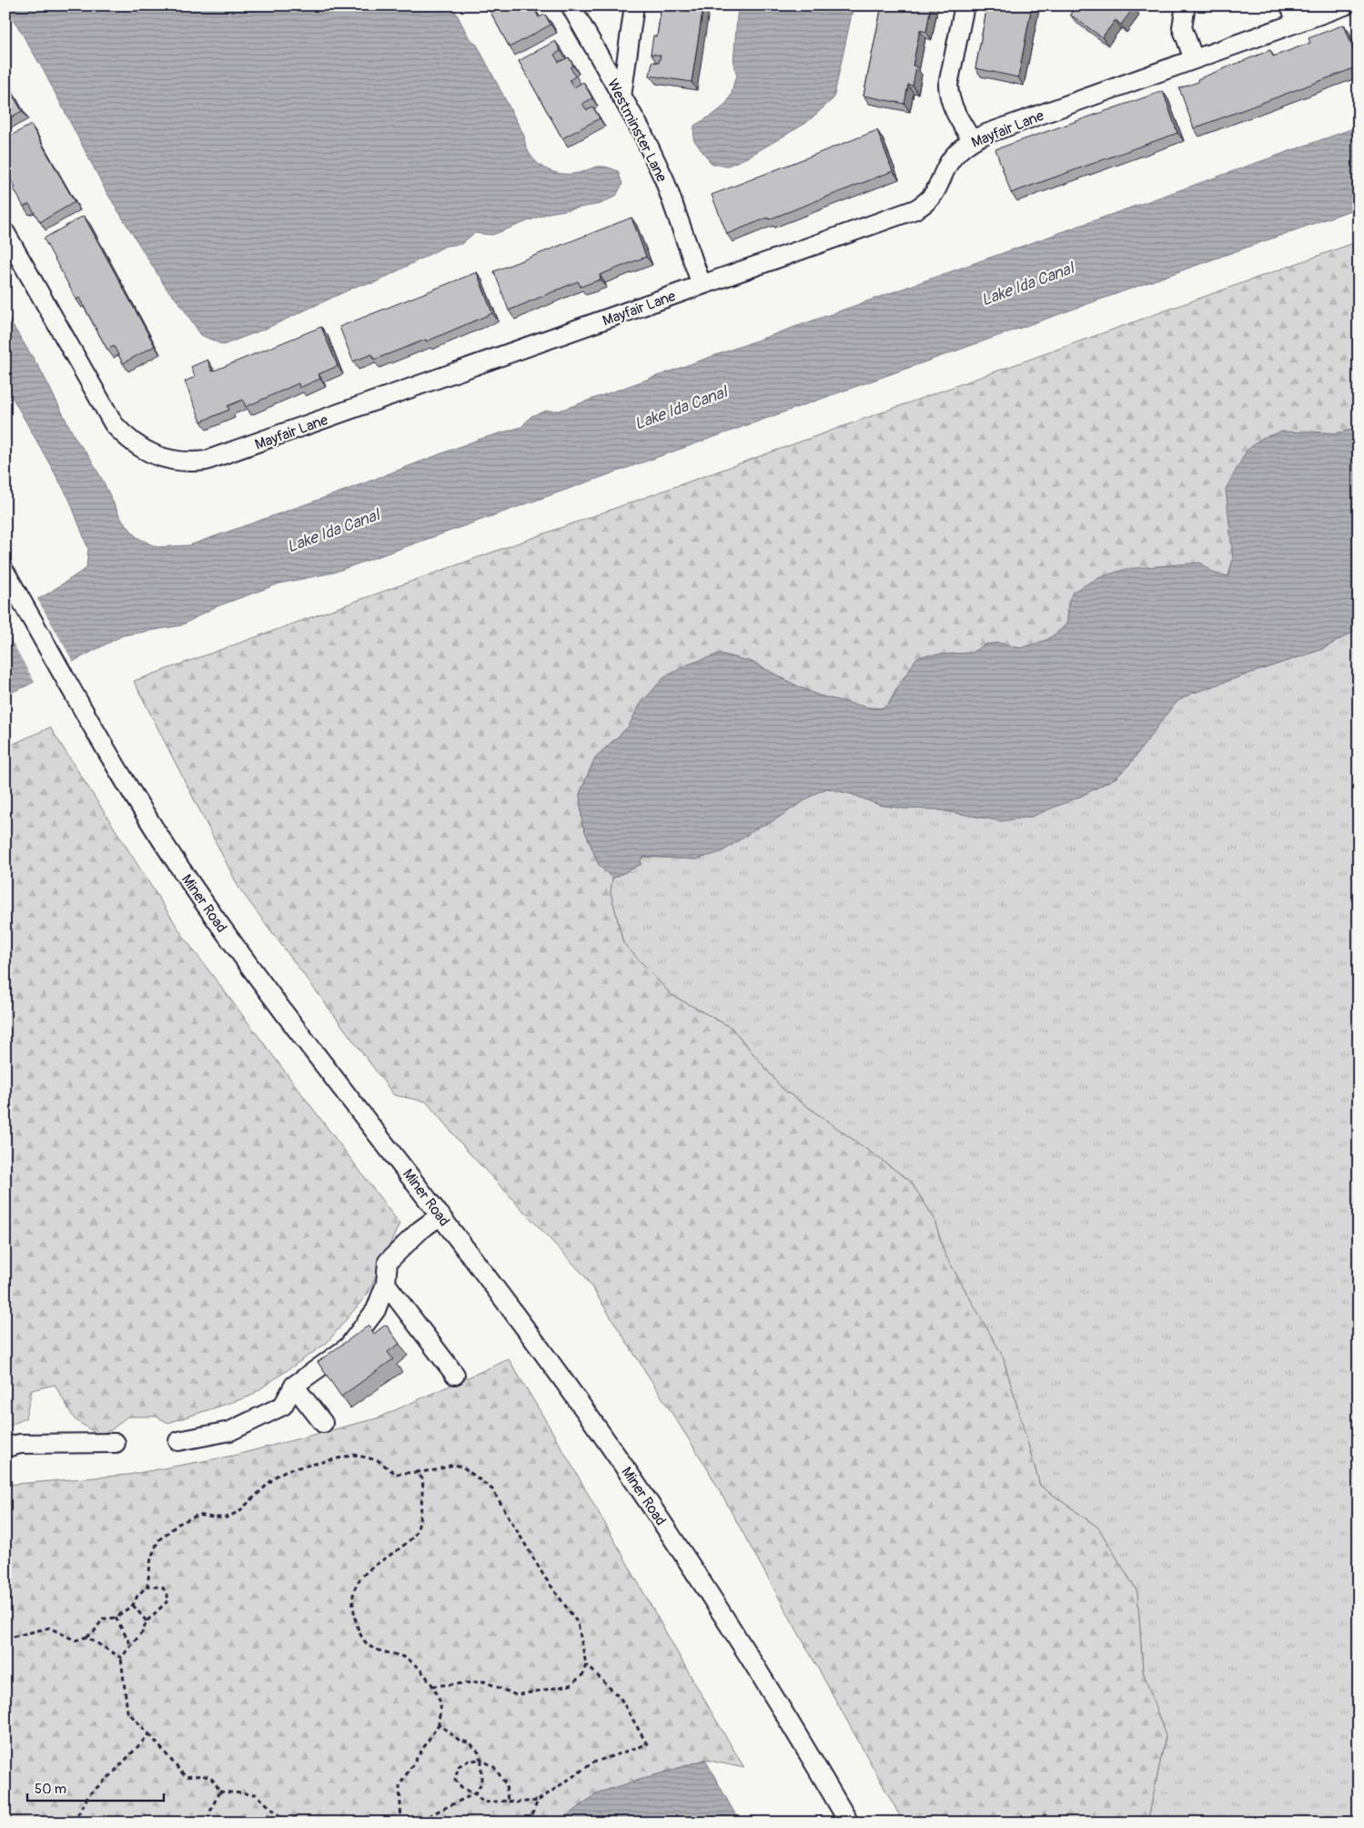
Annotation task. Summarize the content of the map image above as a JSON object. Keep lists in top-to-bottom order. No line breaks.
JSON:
{"streets":{"street":["Mayfair Lane","Westminster Lane","Miner Road"]},"crossings":[["Mayfair Lane","Westminster Lane"]],"water":["Lake Ida Canal"],"scale_bar":"50 m"}
